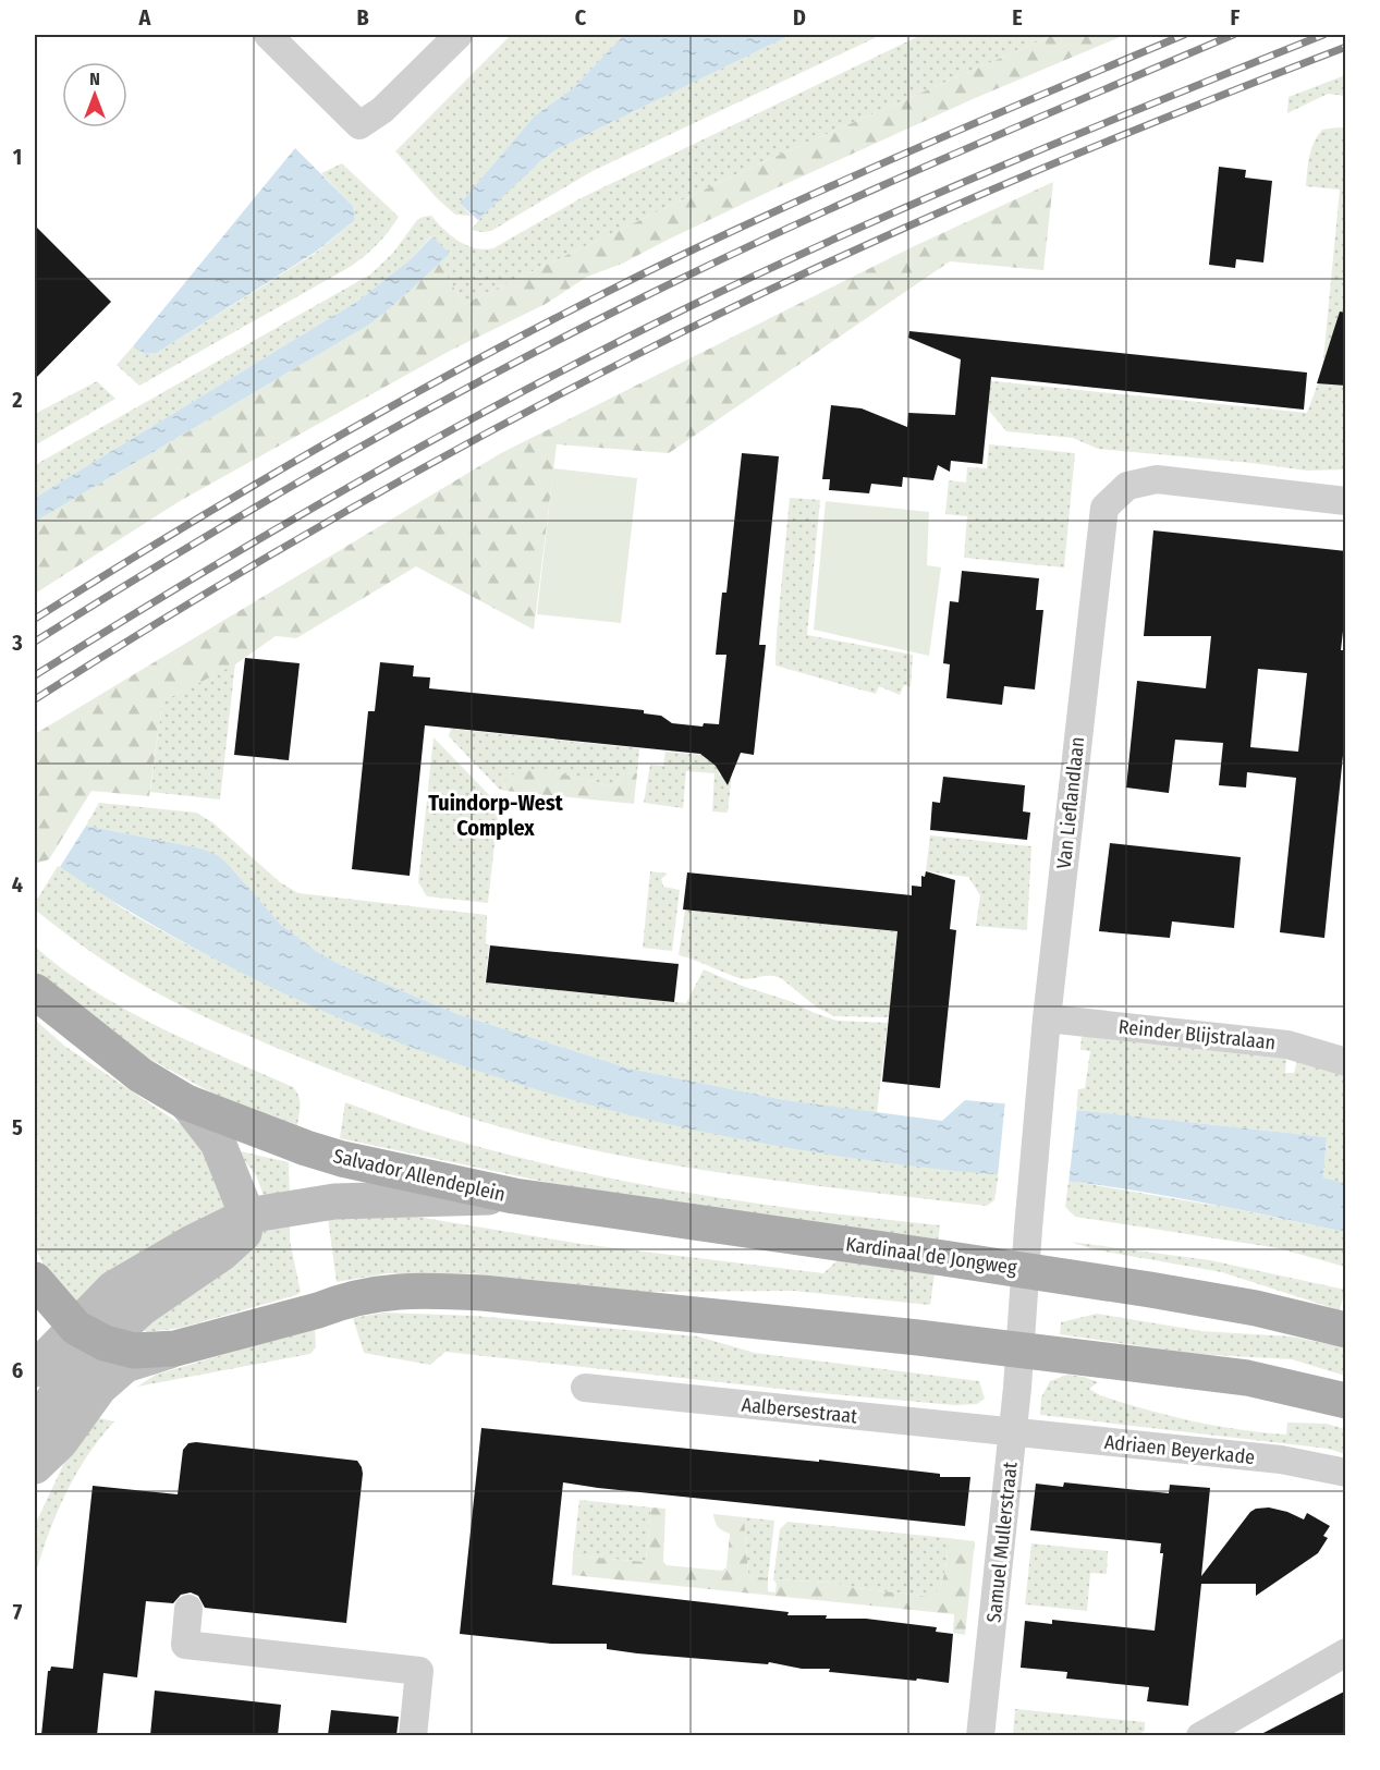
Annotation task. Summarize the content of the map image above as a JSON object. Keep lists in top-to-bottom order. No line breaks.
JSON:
{"streets":{"main road":["Salvador Allendeplein","Kardinaal de Jongweg"],"street":["Van Lieflandlaan","Reinder Blijstralaan","Aalbersestraat","Adriaen Beyerkade","Samuel Mullerstraat"]},"crossings":[["Van Lieflandlaan","Reinder Blijstralaan"],["Van Lieflandlaan","Kardinaal de Jongweg"],["Van Lieflandlaan","Samuel Mullerstraat"],["Salvador Allendeplein","Kardinaal de Jongweg"],["Aalbersestraat","Adriaen Beyerkade"],["Aalbersestraat","Samuel Mullerstraat"],["Adriaen Beyerkade","Samuel Mullerstraat"]],"districts":["Tuindorp-West Complex"],"north":"top","grid":{"columns":["A","B","C","D","E","F"],"rows":["1","2","3","4","5","6","7"]}}
